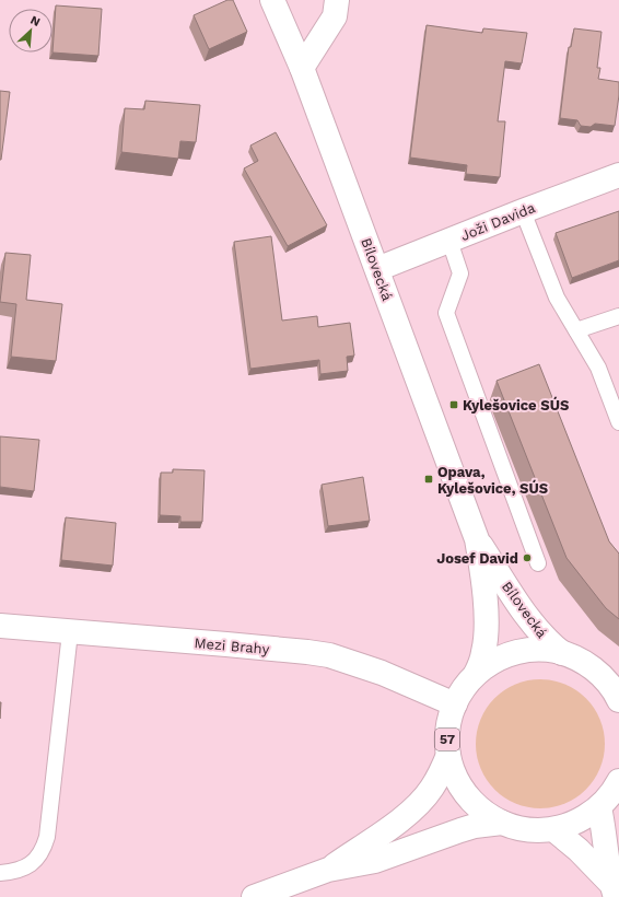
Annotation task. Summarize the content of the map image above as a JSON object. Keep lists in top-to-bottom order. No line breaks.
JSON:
{"streets":{"main road":["Joži Davida","Bílovecká","Mezi Brahy","57"]},"crossings":[["Joži Davida","Bílovecká"],["Bílovecká","Mezi Brahy"],["Bílovecká","57"]],"places":{"transit":["Kylešovice SÚS","Opava, Kylešovice, SÚS"],"other":["Josef David"]},"north":"top right"}
